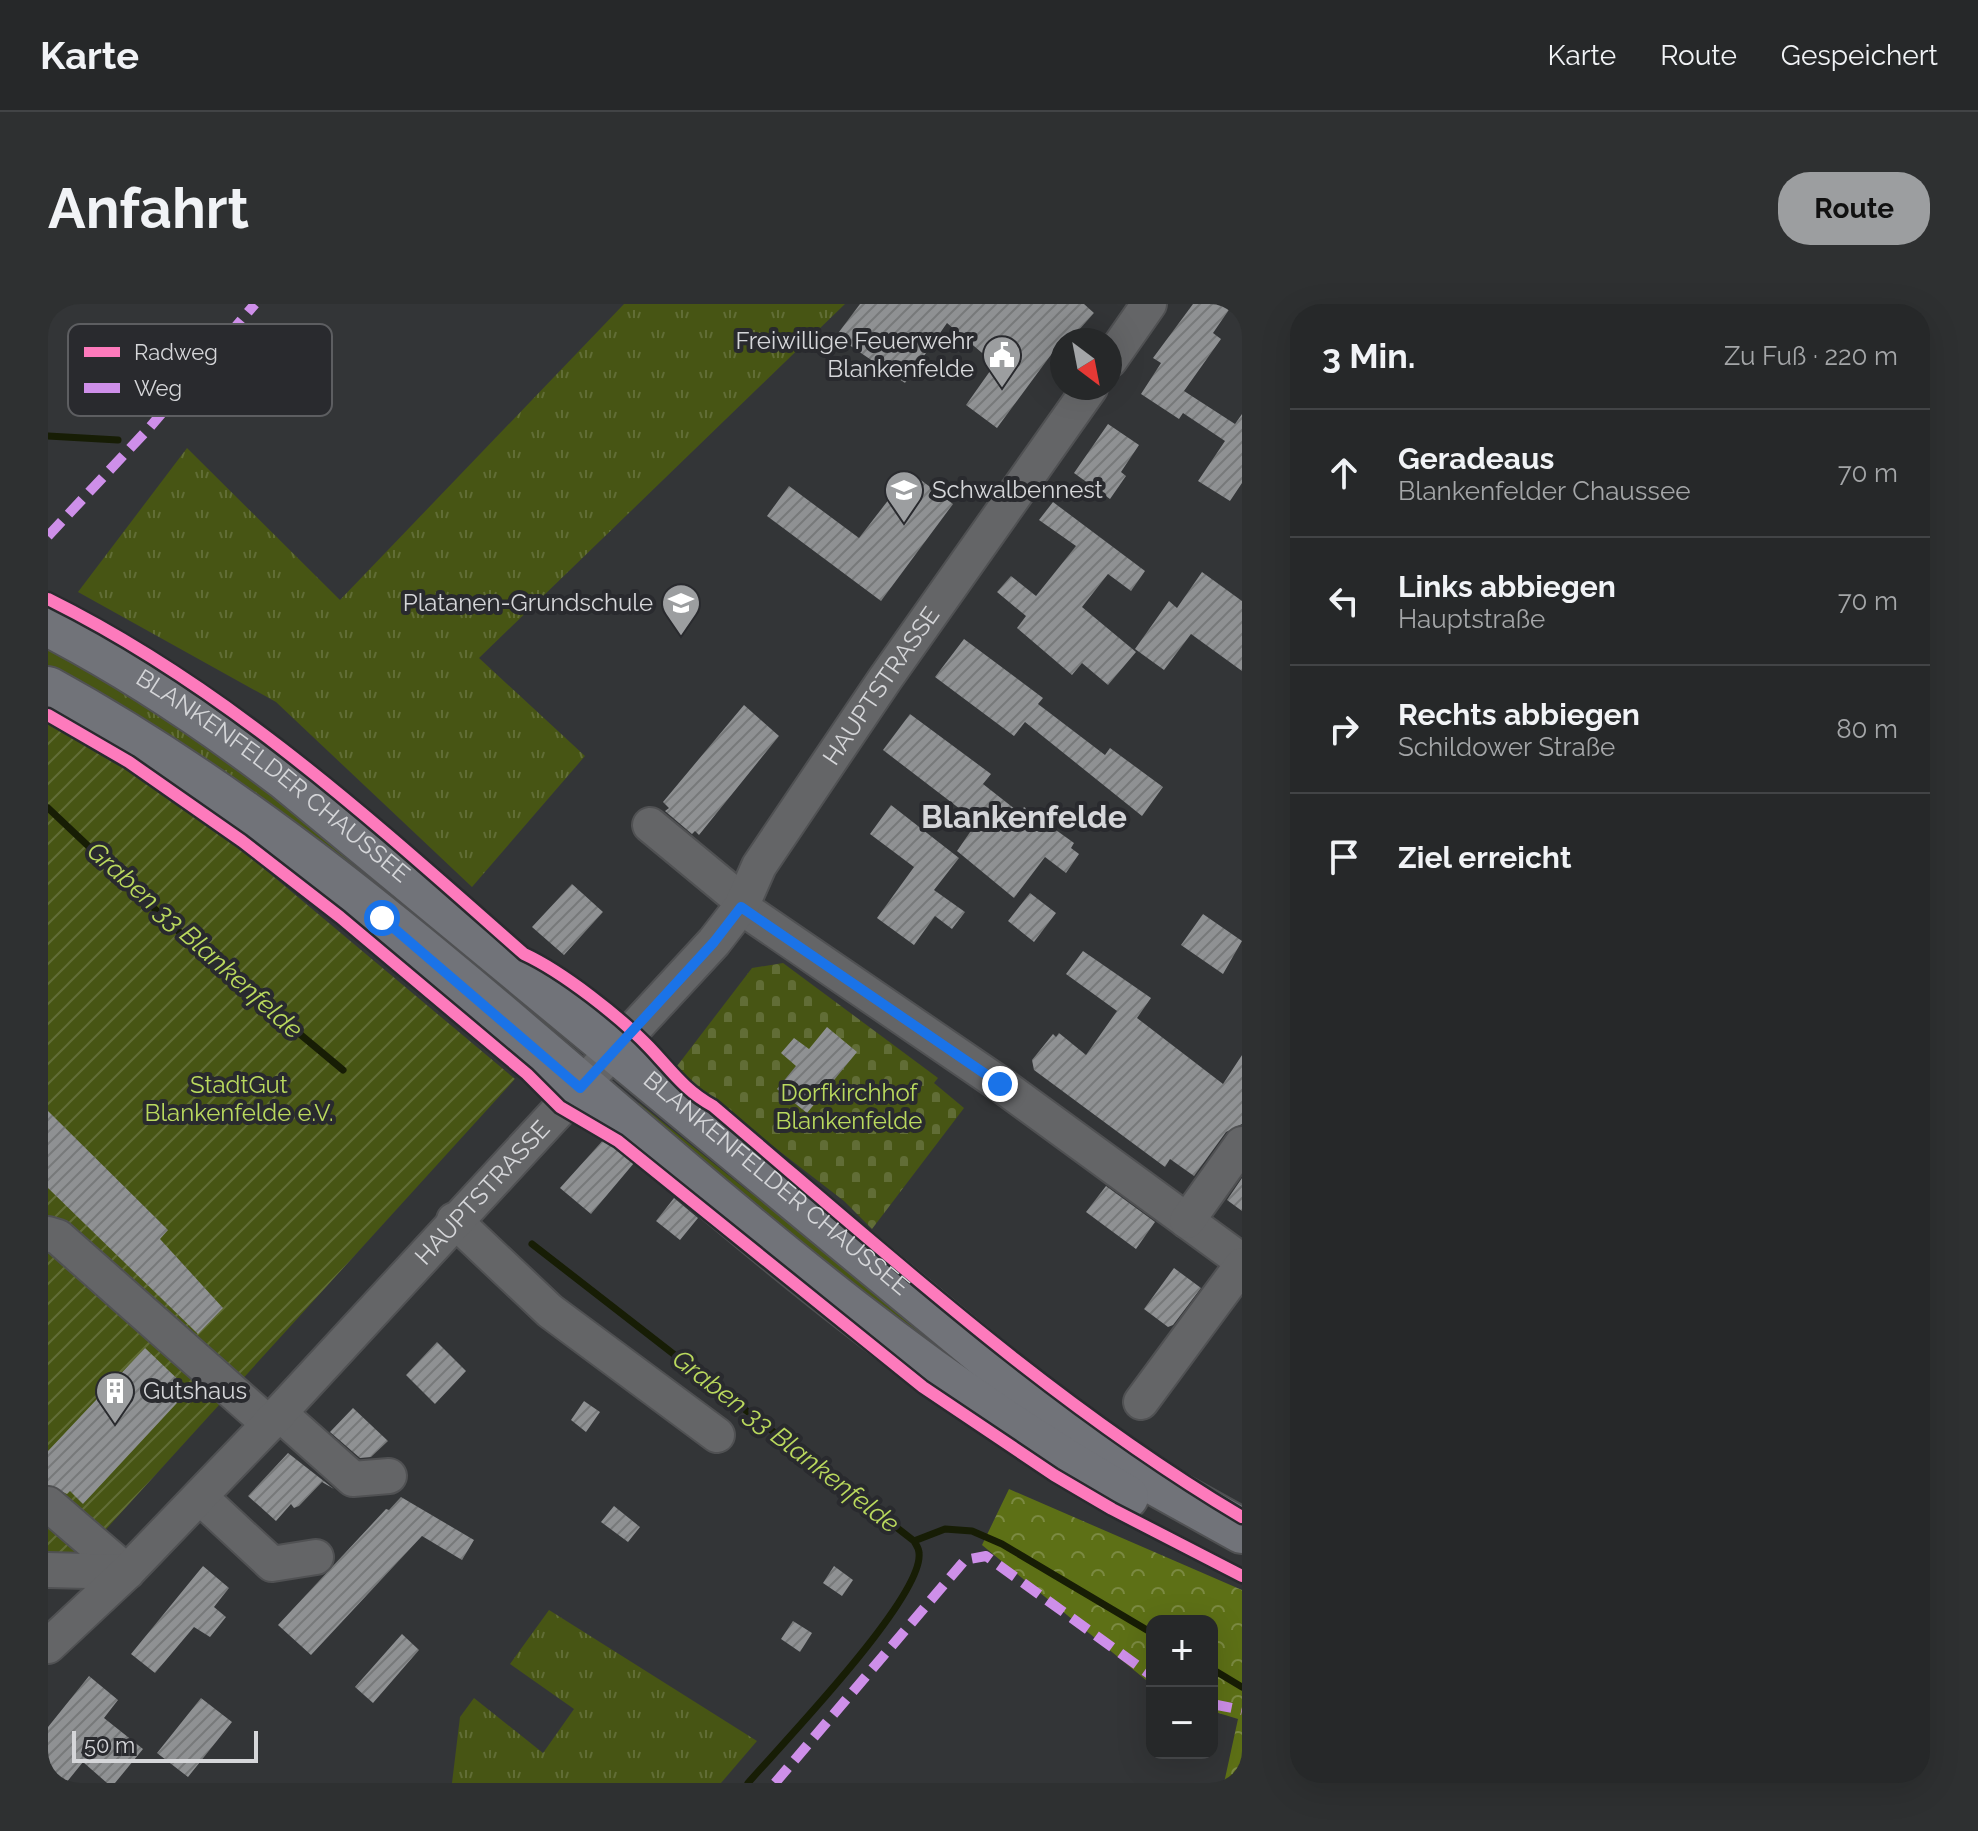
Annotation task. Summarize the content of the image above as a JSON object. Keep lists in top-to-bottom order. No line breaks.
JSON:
{"streets":{"main road":["BLANKENFELDER CHAUSSEE"],"street":["HAUPTSTRASSE"]},"crossings":[["HAUPTSTRASSE","BLANKENFELDER CHAUSSEE"]],"districts":["Blankenfelde"],"water":["Graben 33 Blankenfelde"],"parks":["StadtGut Blankenfelde e.V.","Dorfkirchhof Blankenfelde"],"places":{"public building":["Freiwillige Feuerwehr Blankenfelde"],"school or university":["Schwalbennest","Platanen-Grundschule"],"building":["Gutshaus"]},"legend":["Radweg","Weg"],"scale_bar":"50 m","north":"bottom right","page":{"header":"Karte","nav":["Karte","Route","Gespeichert"],"buttons":"Route","title":"Anfahrt","heading":["3 Min.","Zu Fuß · 220 m"],"list":[["Geradeaus","Blankenfelder Chaussee","70 m"],["Links abbiegen","Hauptstraße","70 m"],["Rechts abbiegen","Schildower Straße","80 m"],"Ziel erreicht"],"map_buttons":["+","−"],"scale":"50 m"}}
